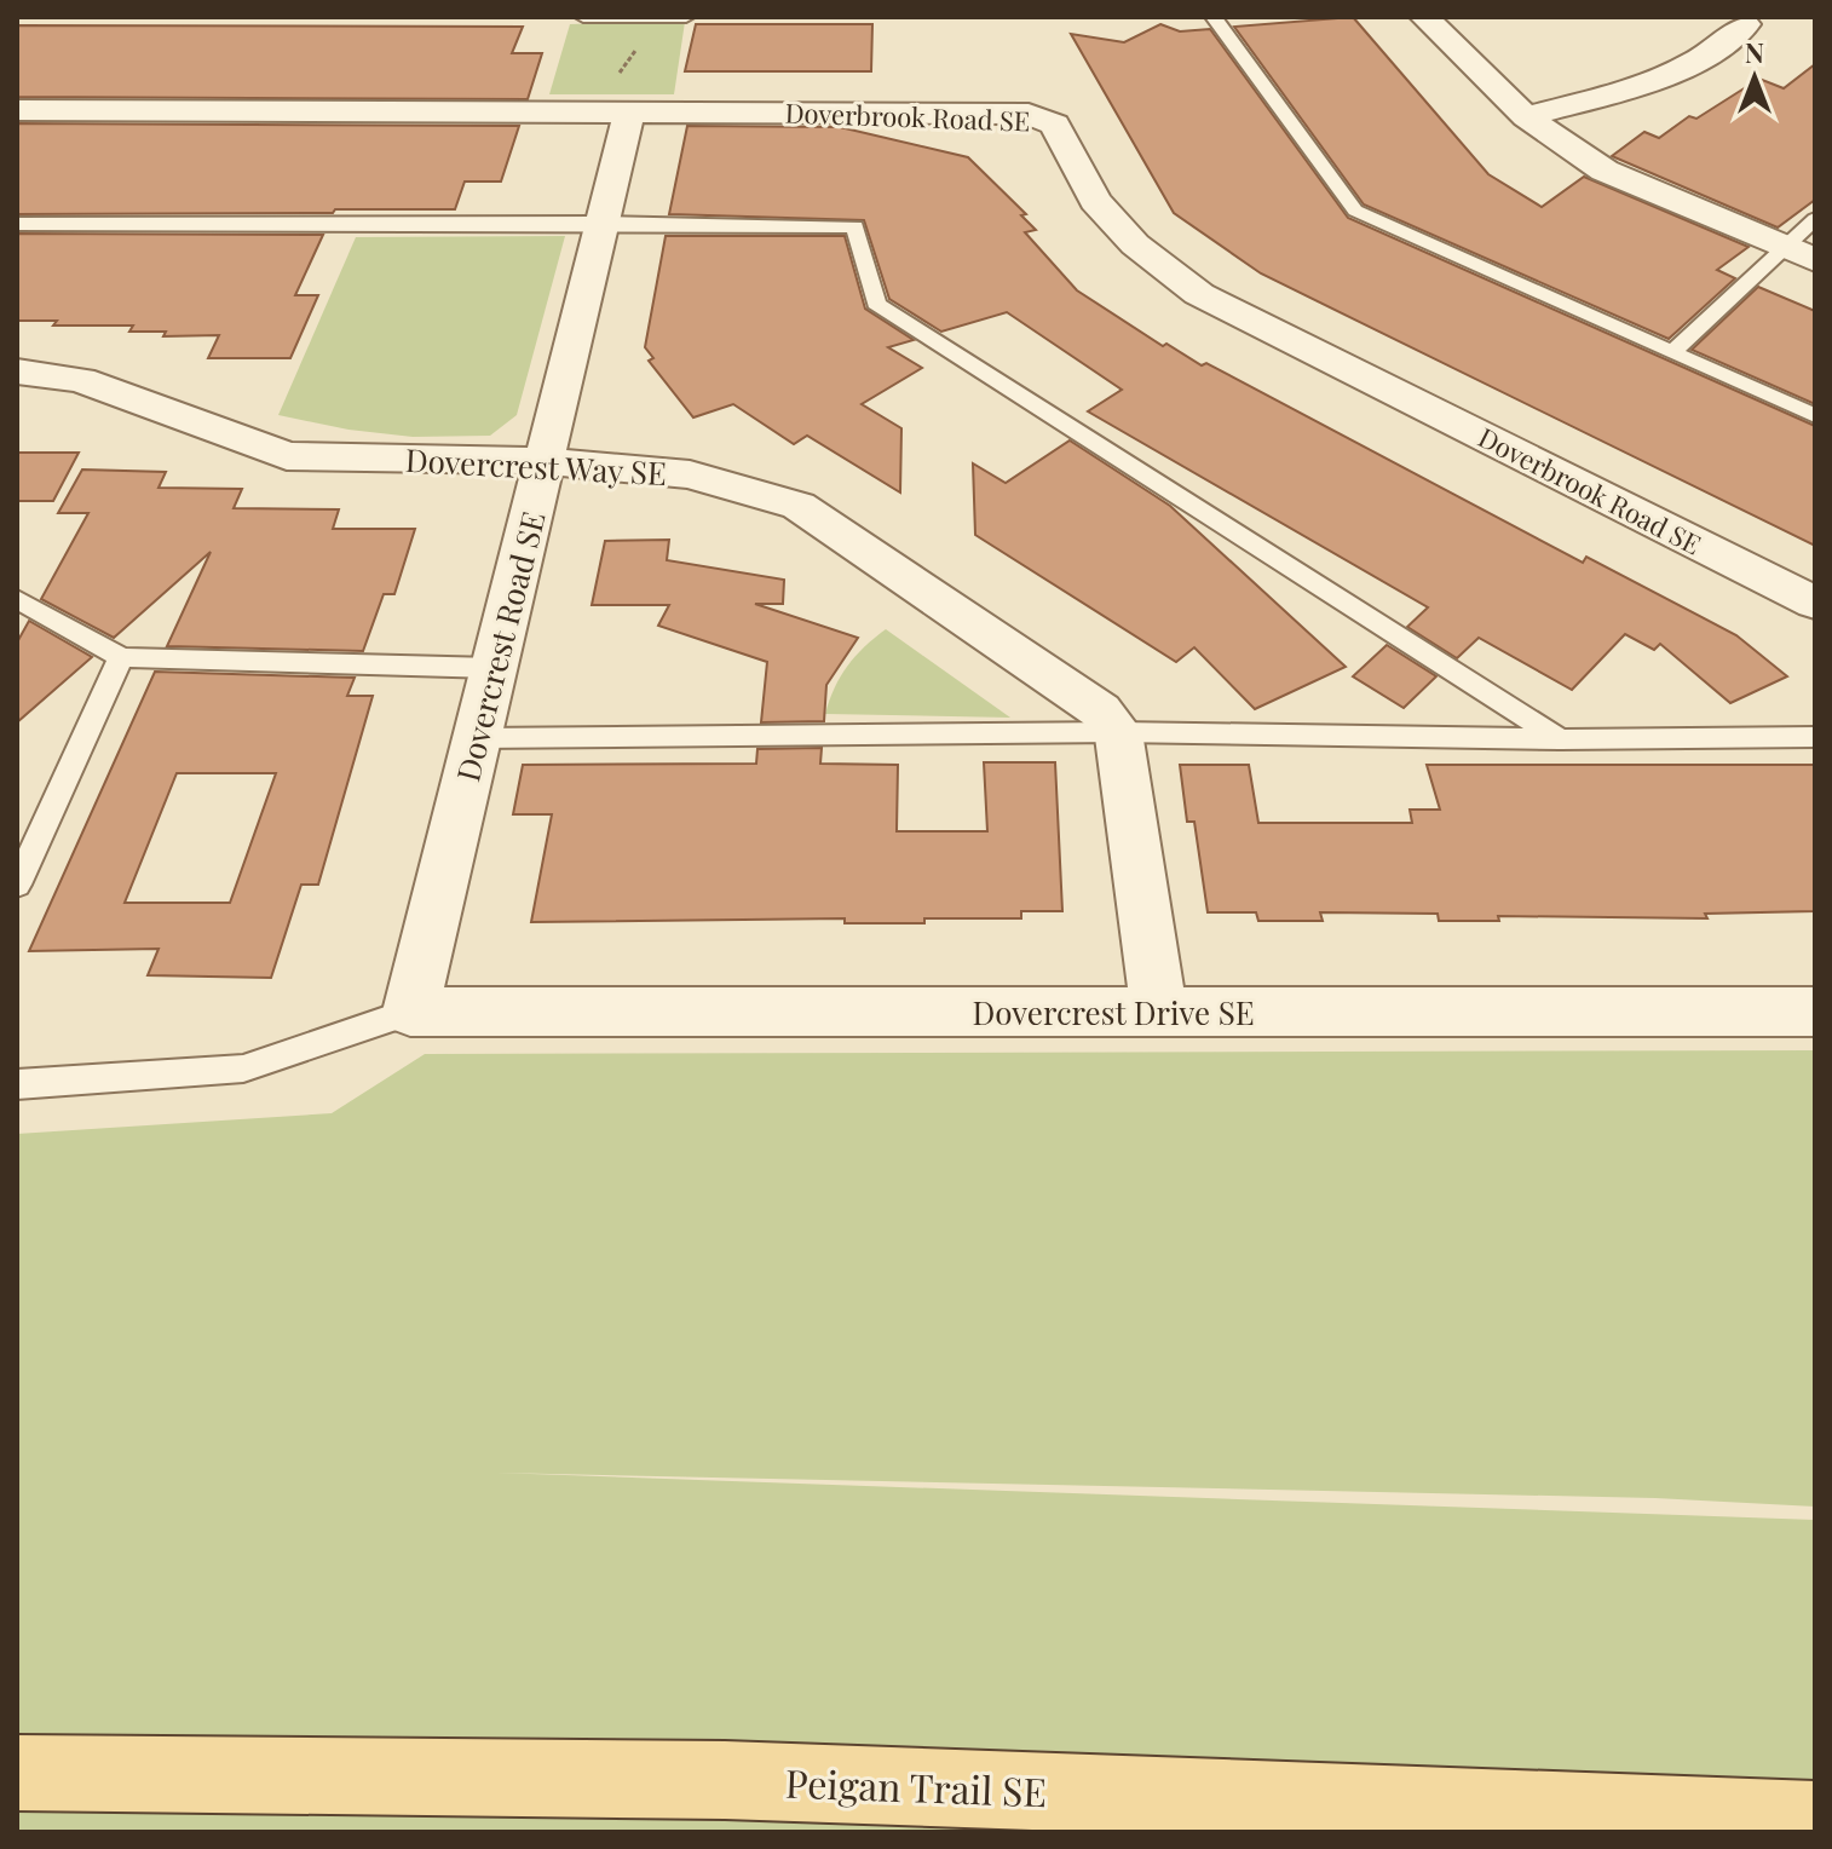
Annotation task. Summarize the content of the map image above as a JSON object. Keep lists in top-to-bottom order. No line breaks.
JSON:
{"streets":{"main road":["Peigan Trail SE"],"street":["Doverbrook Road SE","Dovercrest Way SE","Dovercrest Road SE","Dovercrest Drive SE"]},"crossings":[["Doverbrook Road SE","Dovercrest Road SE"],["Dovercrest Way SE","Dovercrest Road SE"],["Dovercrest Road SE","Dovercrest Drive SE"]],"north":"top"}
